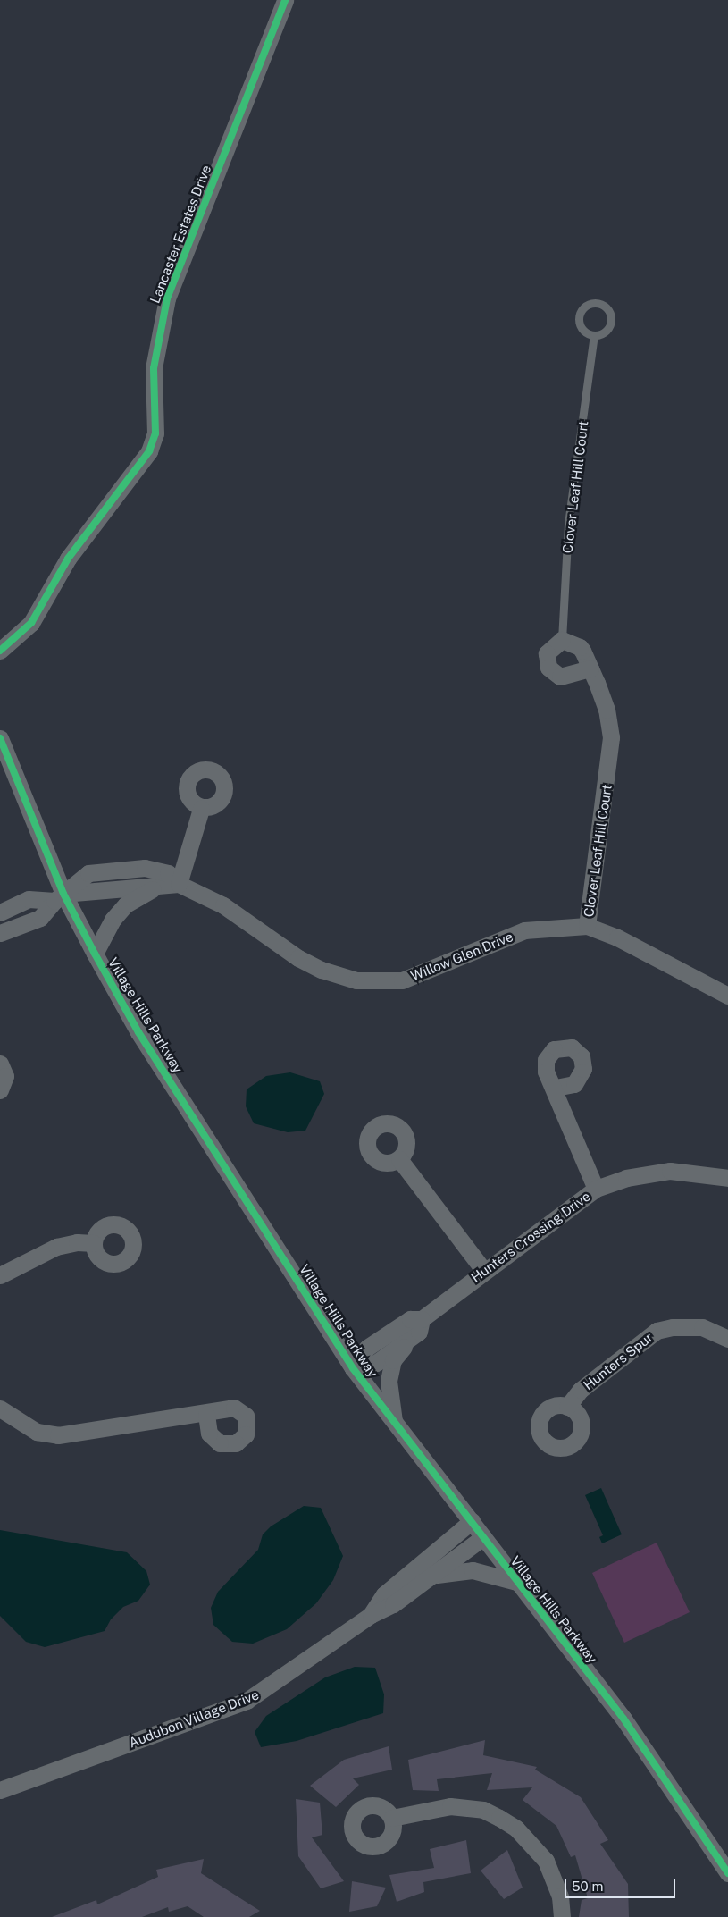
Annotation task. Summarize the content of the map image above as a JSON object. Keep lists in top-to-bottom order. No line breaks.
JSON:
{"streets":{"street":["Lancaster Estates Drive","Clover Leaf Hill Court","Willow Glen Drive","Village Hills Parkway","Hunters Crossing Drive","Hunters Spur","Audubon Village Drive"]},"crossings":[["Clover Leaf Hill Court","Willow Glen Drive"],["Willow Glen Drive","Village Hills Parkway"],["Village Hills Parkway","Hunters Crossing Drive"],["Village Hills Parkway","Audubon Village Drive"]],"scale_bar":"50 m"}
